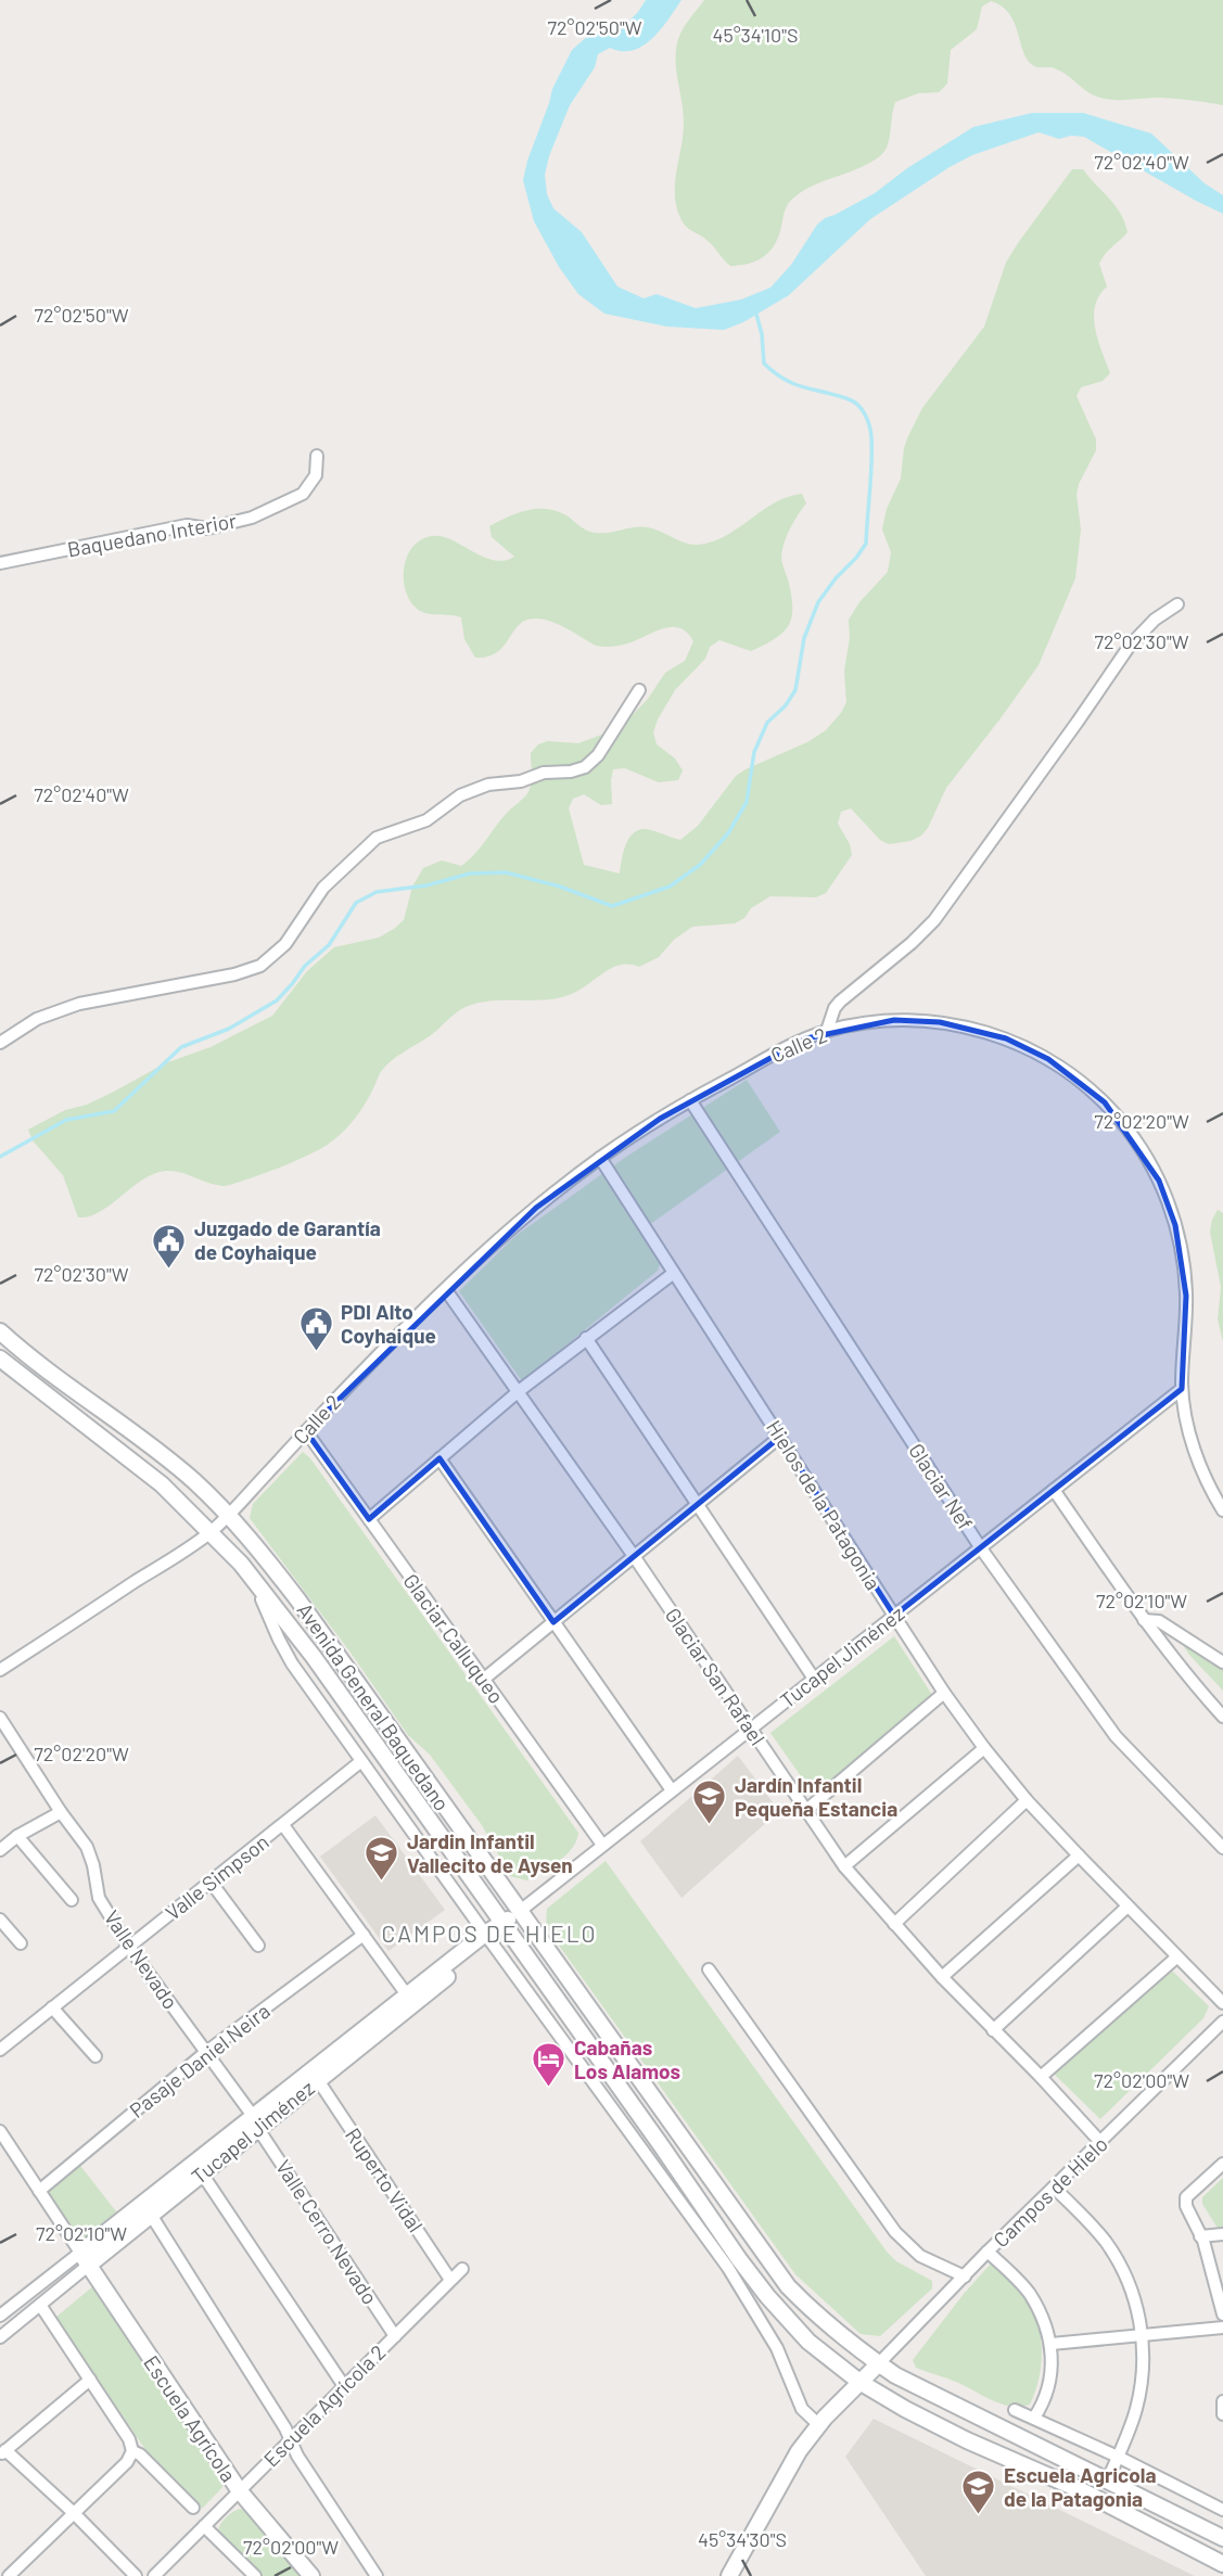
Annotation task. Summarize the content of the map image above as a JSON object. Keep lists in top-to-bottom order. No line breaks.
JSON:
{"streets":{"main road":["Tucapel Jiménez","Avenida General Baquedano","Escuela Agrícola"],"street":["Baquedano Interior","Calle 2","Glaciar Nef","Hielos de la Patagonia","Glaciar Calluqueo","Glaciar San Rafael","Valle Simpson","Valle Nevado","Pasaje Daniel Neira","Ruperto Vidal","Campos de Hielo","Valle Cerro Nevado","Escuela Agrícola 2"]},"crossings":[["Calle 2","Glaciar Nef"],["Calle 2","Hielos de la Patagonia"],["Calle 2","Glaciar Calluqueo"],["Calle 2","Tucapel Jiménez"],["Calle 2","Glaciar San Rafael"],["Calle 2","Avenida General Baquedano"],["Glaciar Nef","Tucapel Jiménez"],["Hielos de la Patagonia","Tucapel Jiménez"],["Glaciar Calluqueo","Tucapel Jiménez"],["Tucapel Jiménez","Glaciar San Rafael"],["Tucapel Jiménez","Avenida General Baquedano"],["Tucapel Jiménez","Valle Nevado"],["Tucapel Jiménez","Ruperto Vidal"],["Tucapel Jiménez","Valle Cerro Nevado"],["Tucapel Jiménez","Escuela Agrícola"],["Glaciar San Rafael","Campos de Hielo"],["Avenida General Baquedano","Valle Simpson"],["Avenida General Baquedano","Campos de Hielo"],["Valle Simpson","Valle Nevado"],["Valle Nevado","Pasaje Daniel Neira"],["Valle Nevado","Valle Cerro Nevado"],["Ruperto Vidal","Escuela Agrícola 2"],["Valle Cerro Nevado","Escuela Agrícola 2"],["Escuela Agrícola 2","Escuela Agrícola"]],"districts":["CAMPOS DE HIELO"],"places":{"public building":["Juzgado de Garantía de Coyhaique","PDI Alto Coyhaique"],"school or university":["Jardín Infantil Pequeña Estancia","Jardin Infantil Vallecito de Aysen","Escuela Agricola de la Patagonia"],"hotel":["Cabañas Los Alamos"]},"coordinates":["72°02'50\"W","45°34'10\"S","72°02'40\"W","72°02'30\"W","72°02'20\"W","72°02'10\"W","72°02'00\"W","45°34'30\"S"]}
